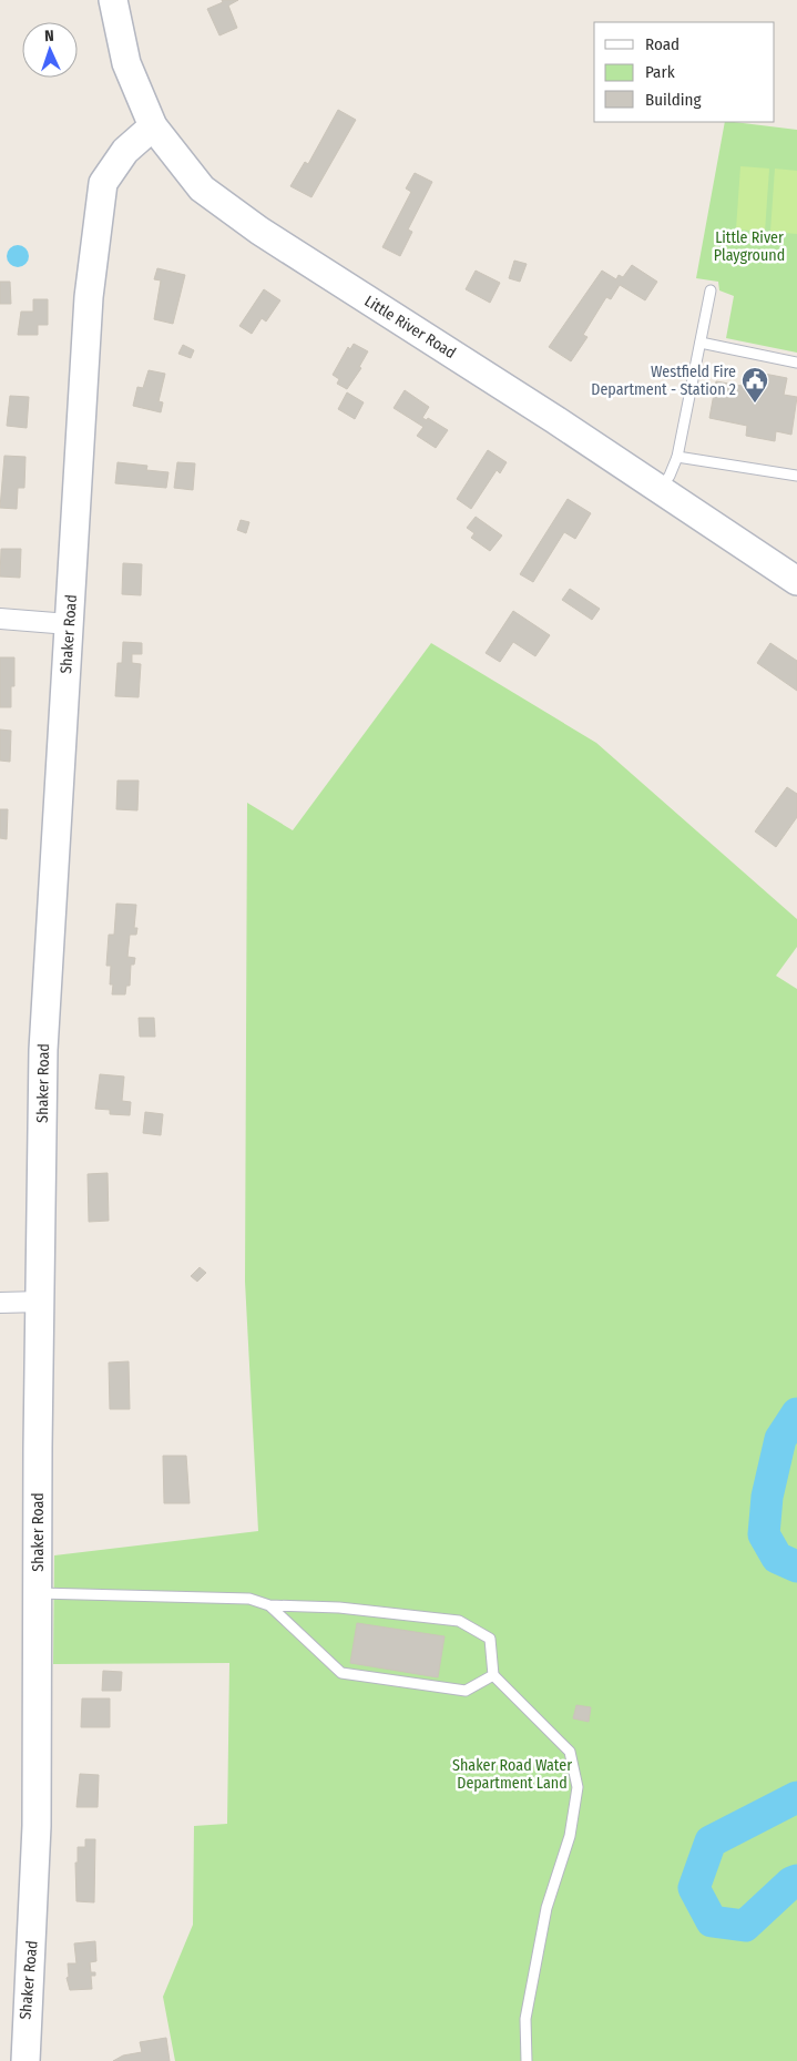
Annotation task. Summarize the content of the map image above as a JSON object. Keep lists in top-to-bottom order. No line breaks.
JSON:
{"streets":{"street":["Little River Road","Shaker Road"]},"crossings":[["Little River Road","Shaker Road"]],"parks":["Little River Playground","Shaker Road Water Department Land"],"places":{"public building":["Westfield Fire Department - Station 2"]},"legend":["Road","Park","Building"],"north":"top"}
